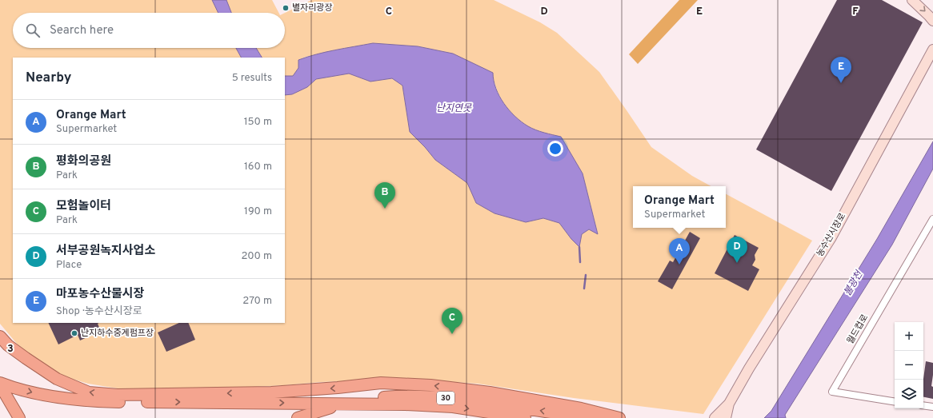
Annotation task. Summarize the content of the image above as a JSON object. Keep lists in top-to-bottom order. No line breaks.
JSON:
{"streets":{"highway":["30"],"main road":["농수산시장로"],"street":["월드컵로"]},"water":["난지연못","불광천"],"places":["별자리광장","난지하수중계펌프장"],"page":{"search":"Search here","pins":["E","B","D","A","C"],"heading":["Nearby","5 results"],"list":[{"mark":"A","name":"Orange Mart","note":"Supermarket","value":"150 m"},{"mark":"B","name":"평화의공원","note":"Park","value":"160 m"},{"mark":"C","name":"모험놀이터","note":"Park","value":"190 m"},{"mark":"D","name":"서부공원녹지사업소","note":"Place","value":"200 m"},{"mark":"E","name":"마포농수산물시장","note":"Shop · 농수산시장로","value":"270 m"}],"popup":["Orange Mart","Supermarket"],"map_buttons":["+","−"]},"grid":{"columns":["C","D","E","F"],"rows":["3"]}}
